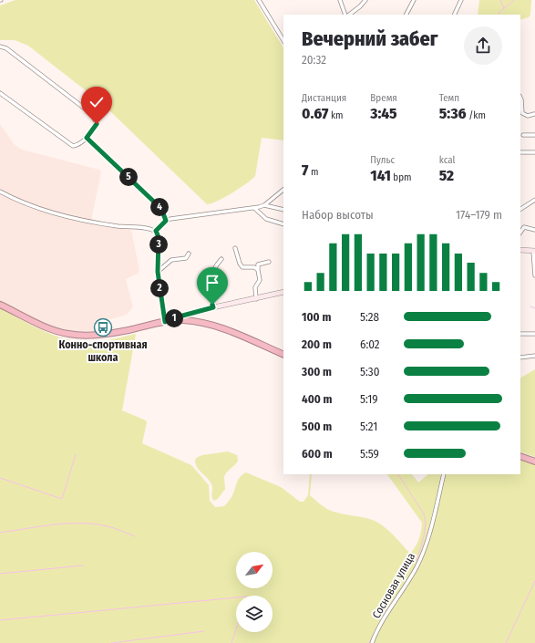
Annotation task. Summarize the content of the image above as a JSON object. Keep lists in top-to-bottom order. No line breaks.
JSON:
{"streets":{"street":["Сосновая улица"]},"places":{"bus stop":["Конно-спортивная школа"]},"north":"top right","page":{"heading":["Вечерний забег","20:32"],"stats":[["Дистанция","0.67 km"],["Время","3:45"],["Темп","5:36 /km"],["7 m"],["Пульс","141 bpm"],["kcal","52"]],"pins":["5","4","3","2","1"],"chart":["Набор высоты","174–179 m"],"list":[{"name":"100 m","note":"5:28"},{"name":"200 m","note":"6:02"},{"name":"300 m","note":"5:30"},{"name":"400 m","note":"5:19"},{"name":"500 m","note":"5:21"},{"name":"600 m","note":"5:59"}]}}
